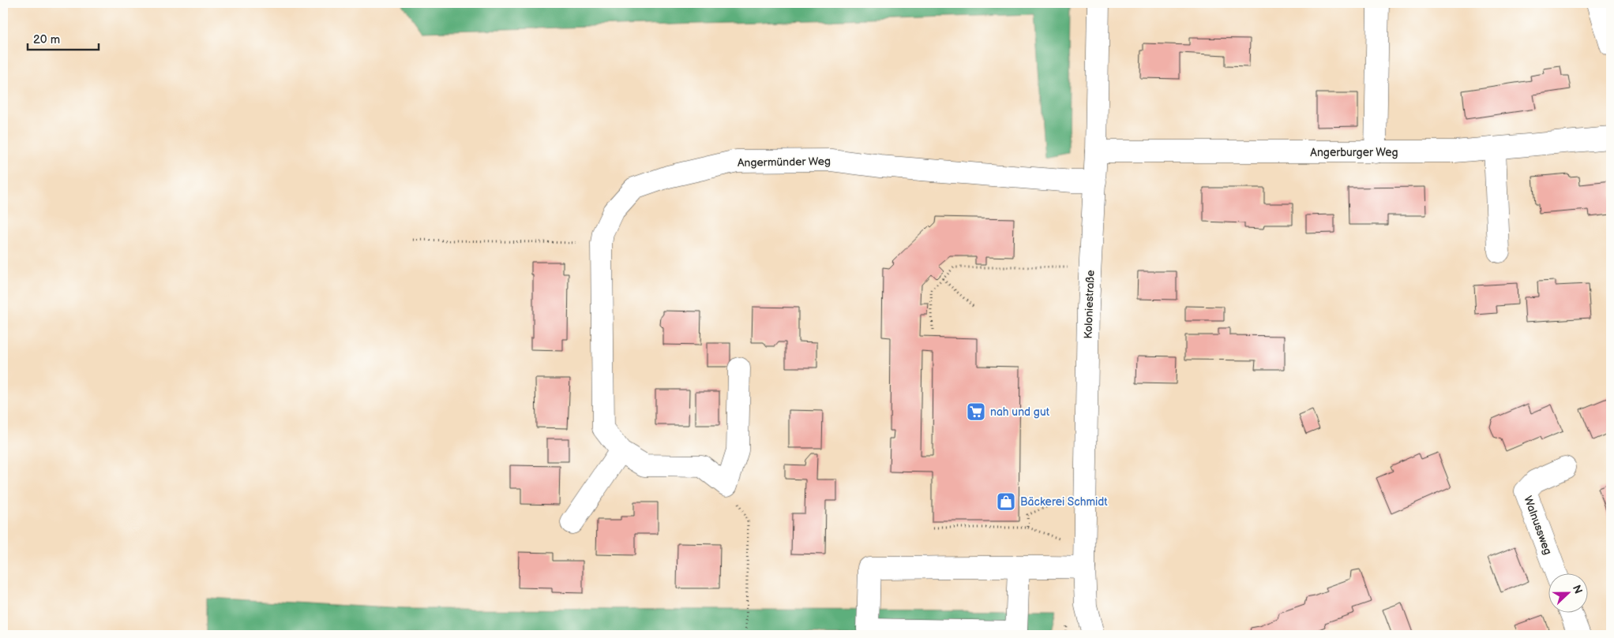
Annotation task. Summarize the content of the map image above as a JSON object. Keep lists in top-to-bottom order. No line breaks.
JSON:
{"streets":{"street":["Angerburger Weg","Angermünder Weg","Koloniestraße","Walnussweg"]},"crossings":[["Angerburger Weg","Koloniestraße"],["Angermünder Weg","Koloniestraße"]],"places":{"supermarket":["nah und gut"],"shop":["Bäckerei Schmidt"]},"scale_bar":"20 m","north":"right"}
